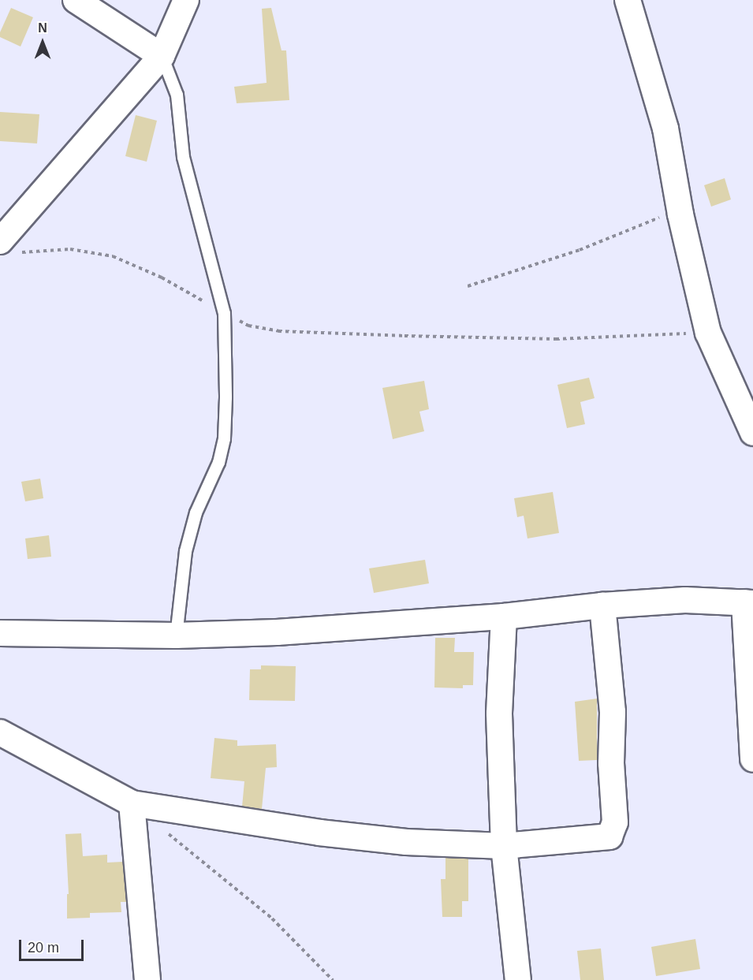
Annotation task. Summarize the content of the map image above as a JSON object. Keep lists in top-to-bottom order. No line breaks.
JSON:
{"scale_bar":"20 m","north":"top"}
